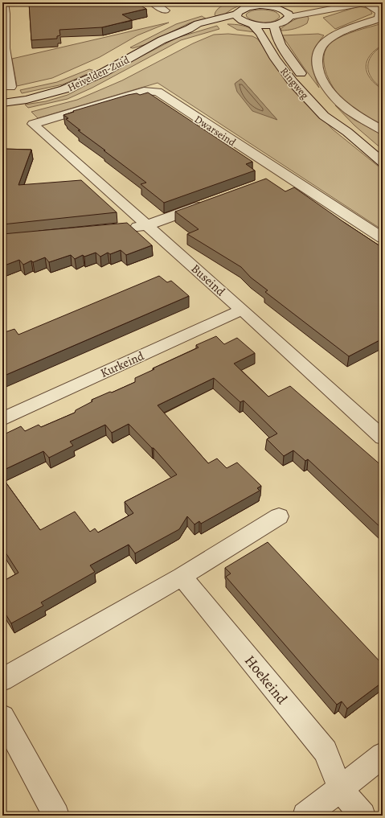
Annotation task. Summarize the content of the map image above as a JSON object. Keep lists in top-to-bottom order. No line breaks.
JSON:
{"streets":{"street":["Heivelden-Zuid","Ringweg","Dwarseind","Buseind","Kurkeind","Hoekeind"]},"crossings":[["Dwarseind","Buseind"],["Buseind","Kurkeind"]]}
